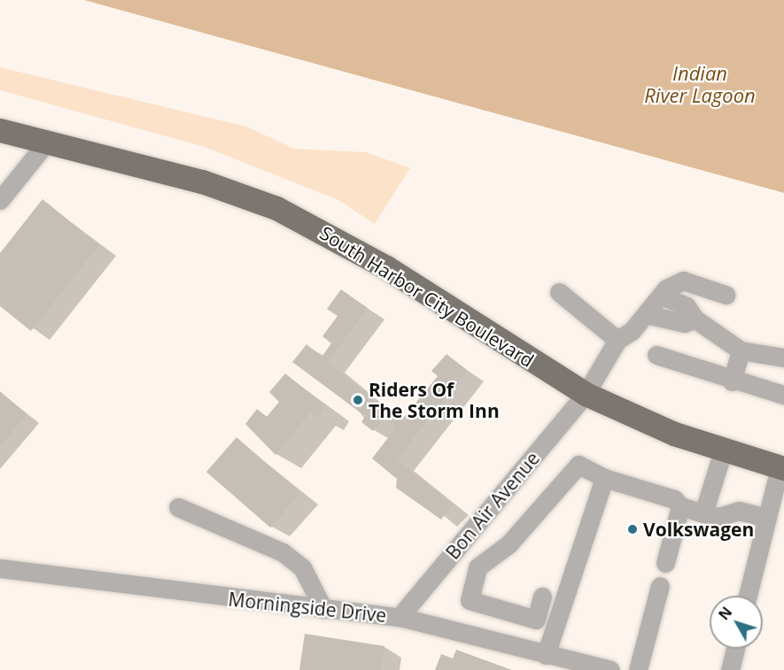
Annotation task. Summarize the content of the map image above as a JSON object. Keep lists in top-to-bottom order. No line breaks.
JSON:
{"streets":{"main road":["South Harbor City Boulevard"],"street":["Bon Air Avenue","Morningside Drive"]},"crossings":[["South Harbor City Boulevard","Bon Air Avenue"],["Bon Air Avenue","Morningside Drive"]],"water":["Indian River Lagoon"],"places":["Riders Of The Storm Inn","Volkswagen"],"north":"top left"}
